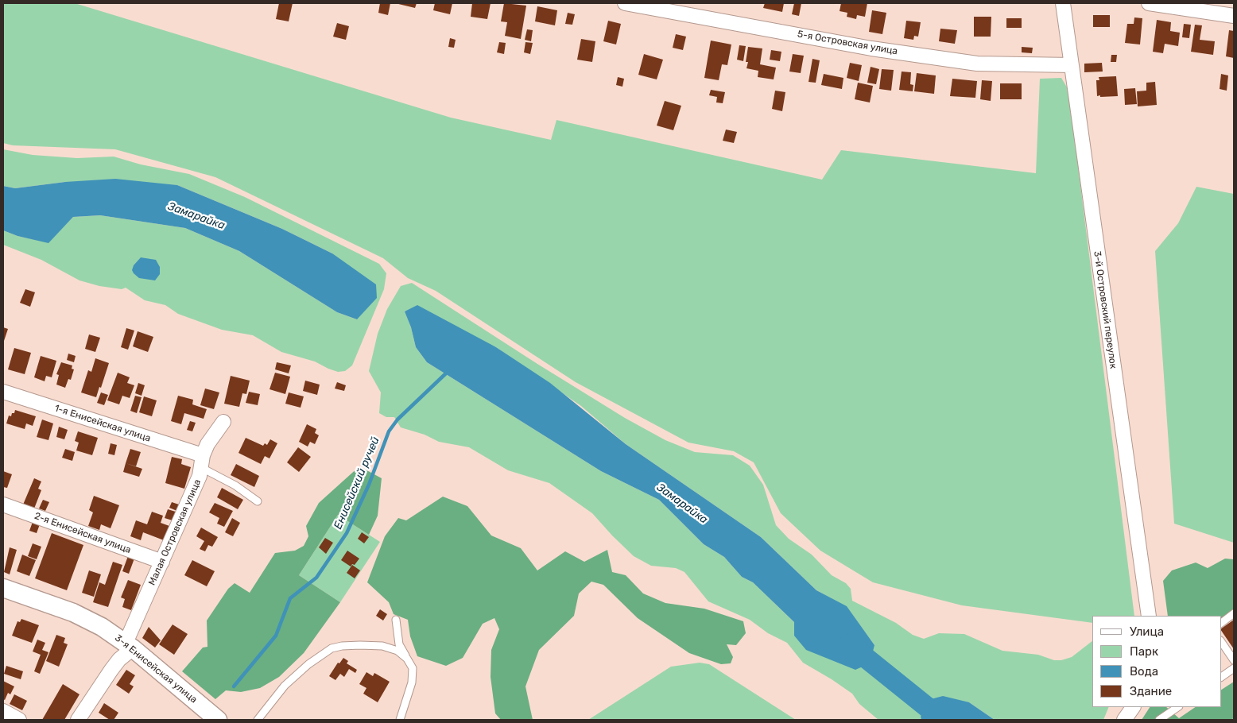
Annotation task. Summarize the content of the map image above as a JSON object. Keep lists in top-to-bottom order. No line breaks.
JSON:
{"streets":{"street":["5-я Островская улица","3-й Островский переулок","1-я Енисейская улица","Малая Островская улица","2-я Енисейская улица","3-я Енисейская улица"]},"crossings":[["5-я Островская улица","3-й Островский переулок"],["1-я Енисейская улица","Малая Островская улица"],["Малая Островская улица","2-я Енисейская улица"],["Малая Островская улица","3-я Енисейская улица"]],"water":["Замарайка","Енисейский ручей"],"legend":["Улица","Парк","Вода","Здание"]}
